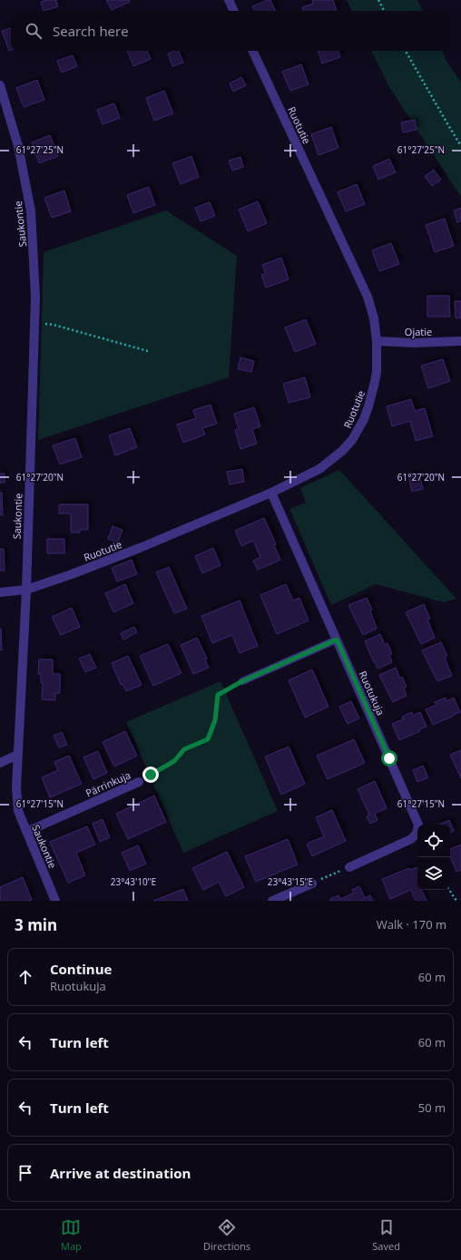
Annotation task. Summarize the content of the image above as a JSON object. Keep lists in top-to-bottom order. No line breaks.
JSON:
{"streets":{"street":["Ruotutie","Saukontie","Ojatie","Ruotukuja","Pärrinkuja"]},"crossings":[["Ruotutie","Saukontie"],["Ruotutie","Ojatie"],["Ruotutie","Ruotukuja"],["Saukontie","Pärrinkuja"]],"page":{"search":"Search here","heading":["3 min","Walk · 170 m"],"list":[["Continue","Ruotukuja","60 m"],["Turn left","60 m"],["Turn left","50 m"],"Arrive at destination"],"nav":["Map","Directions","Saved"]},"coordinates":["61°27'25\"N","61°27'20\"N","61°27'15\"N","23°43'10\"E","23°43'15\"E"]}
